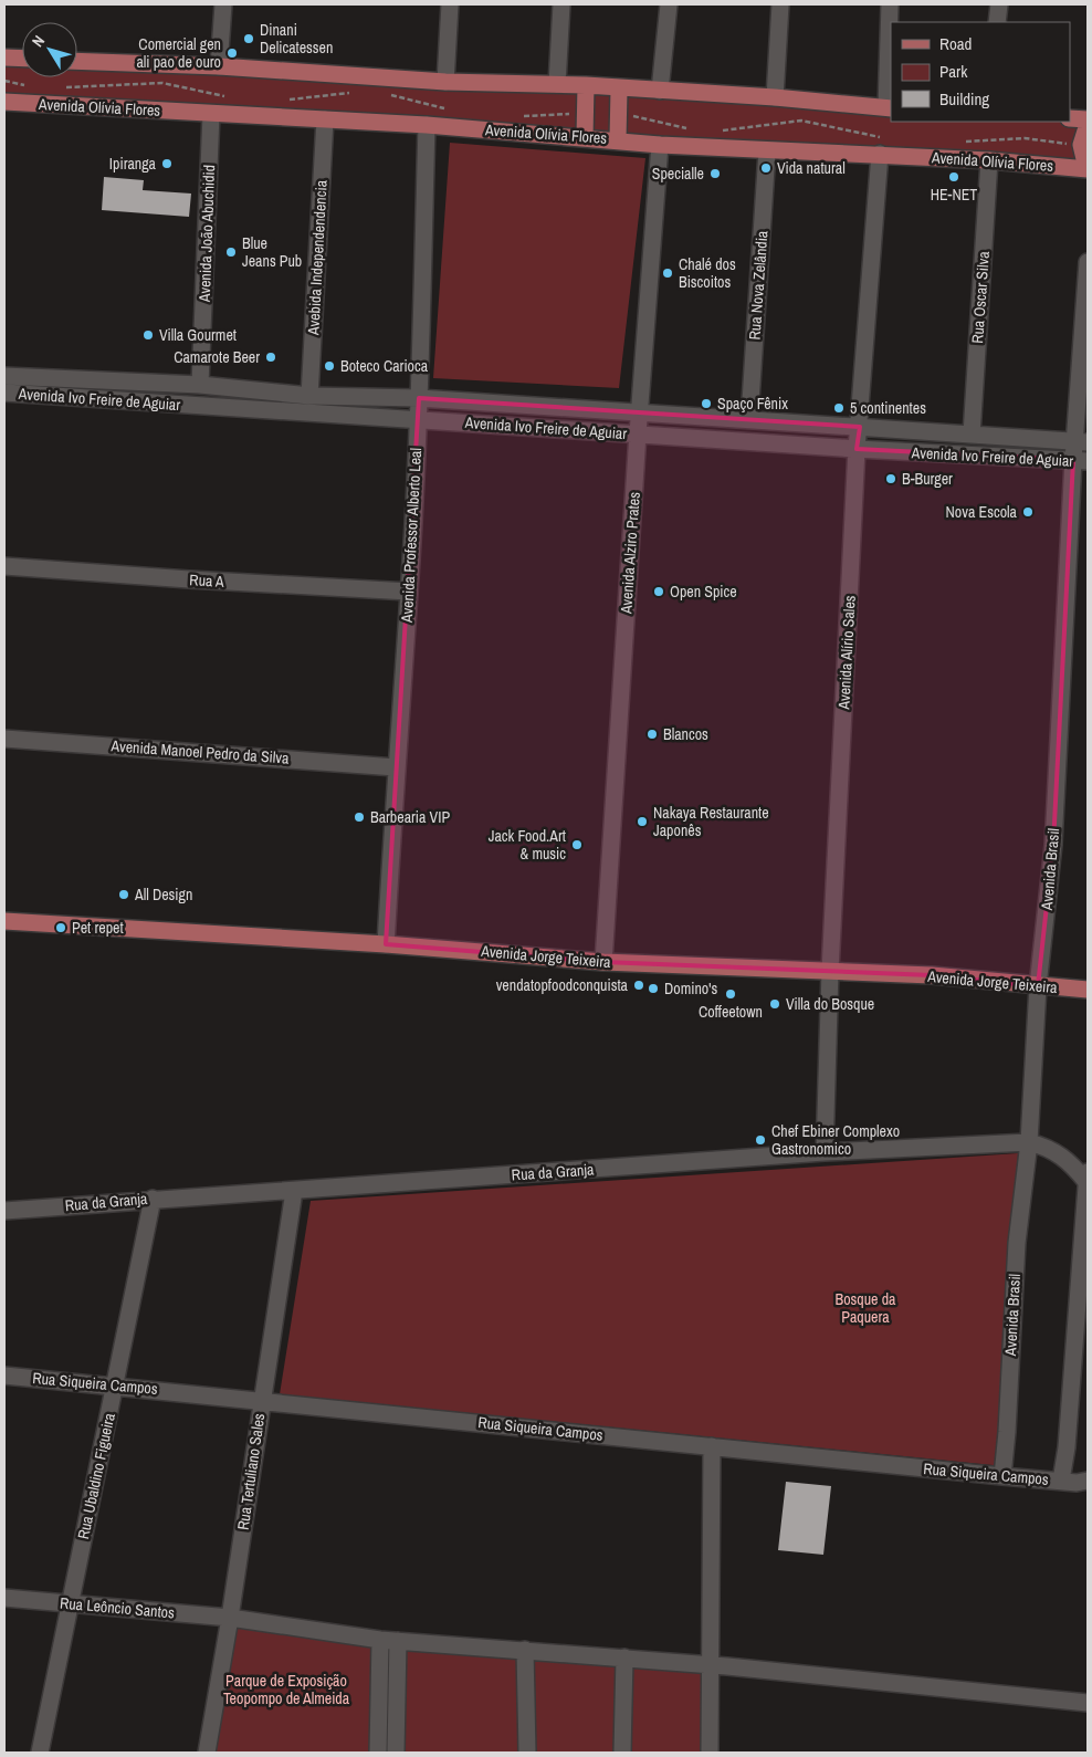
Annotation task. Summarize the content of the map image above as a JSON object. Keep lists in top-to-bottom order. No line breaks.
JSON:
{"streets":{"main road":["Avenida Olívia Flores","Avenida Jorge Teixeira"],"street":["Avenida João Abuchidid","Avebida Independendencia","Rua Nova Zelândia","Rua Oscar Silva","Avenida Ivo Freire de Aguiar","Avenida Professor Alberto Leal","Avenida Alziro Prates","Rua A","Avenida Alírio Sales","Avenida Manoel Pedro da Silva","Avenida Brasil","Rua da Granja","Rua Siqueira Campos","Rua Tertuliano Sales","Rua Ubaldino Figueira","Rua Leôncio Santos"]},"crossings":[["Avenida Olívia Flores","Avenida João Abuchidid"],["Avenida Olívia Flores","Avebida Independendencia"],["Avenida Olívia Flores","Rua Nova Zelândia"],["Avenida Olívia Flores","Rua Oscar Silva"],["Avenida Olívia Flores","Avenida Professor Alberto Leal"],["Avenida Olívia Flores","Avenida Alziro Prates"],["Avenida Olívia Flores","Avenida Alírio Sales"],["Avenida João Abuchidid","Avenida Ivo Freire de Aguiar"],["Avebida Independendencia","Avenida Ivo Freire de Aguiar"],["Rua Nova Zelândia","Avenida Ivo Freire de Aguiar"],["Rua Oscar Silva","Avenida Ivo Freire de Aguiar"],["Avenida Ivo Freire de Aguiar","Avenida Professor Alberto Leal"],["Avenida Ivo Freire de Aguiar","Avenida Alziro Prates"],["Avenida Ivo Freire de Aguiar","Avenida Alírio Sales"],["Avenida Ivo Freire de Aguiar","Avenida Brasil"],["Avenida Professor Alberto Leal","Rua A"],["Avenida Professor Alberto Leal","Avenida Manoel Pedro da Silva"],["Avenida Professor Alberto Leal","Avenida Jorge Teixeira"],["Avenida Alziro Prates","Avenida Jorge Teixeira"],["Avenida Alírio Sales","Avenida Jorge Teixeira"],["Avenida Alírio Sales","Rua da Granja"],["Avenida Brasil","Avenida Jorge Teixeira"],["Avenida Brasil","Rua da Granja"],["Avenida Brasil","Rua Siqueira Campos"],["Rua da Granja","Rua Tertuliano Sales"],["Rua da Granja","Rua Ubaldino Figueira"],["Rua Siqueira Campos","Rua Tertuliano Sales"],["Rua Siqueira Campos","Rua Ubaldino Figueira"],["Rua Tertuliano Sales","Rua Leôncio Santos"],["Rua Ubaldino Figueira","Rua Leôncio Santos"]],"parks":["Bosque da Paquera","Parque de Exposição Teopompo de Almeida"],"places":["Dinani Delicatessen","Comercial gen ali pao de ouro","Ipiranga","Vida natural","Specialle","HE-NET","Blue Jeans Pub","Chalé dos Biscoitos","Villa Gourmet","Camarote Beer","Boteco Carioca","Spaço Fênix","5 continentes","B-Burger","Nova Escola","Open Spice","Blancos","Barbearia VIP","Nakaya Restaurante Japonês","Jack Food.Art & music","All Design","Pet repet","vendatopfoodconquista","Domino's","Coffeetown","Villa do Bosque","Chef Ebiner Complexo Gastronomico"],"legend":["Road","Park","Building"],"north":"top left"}
